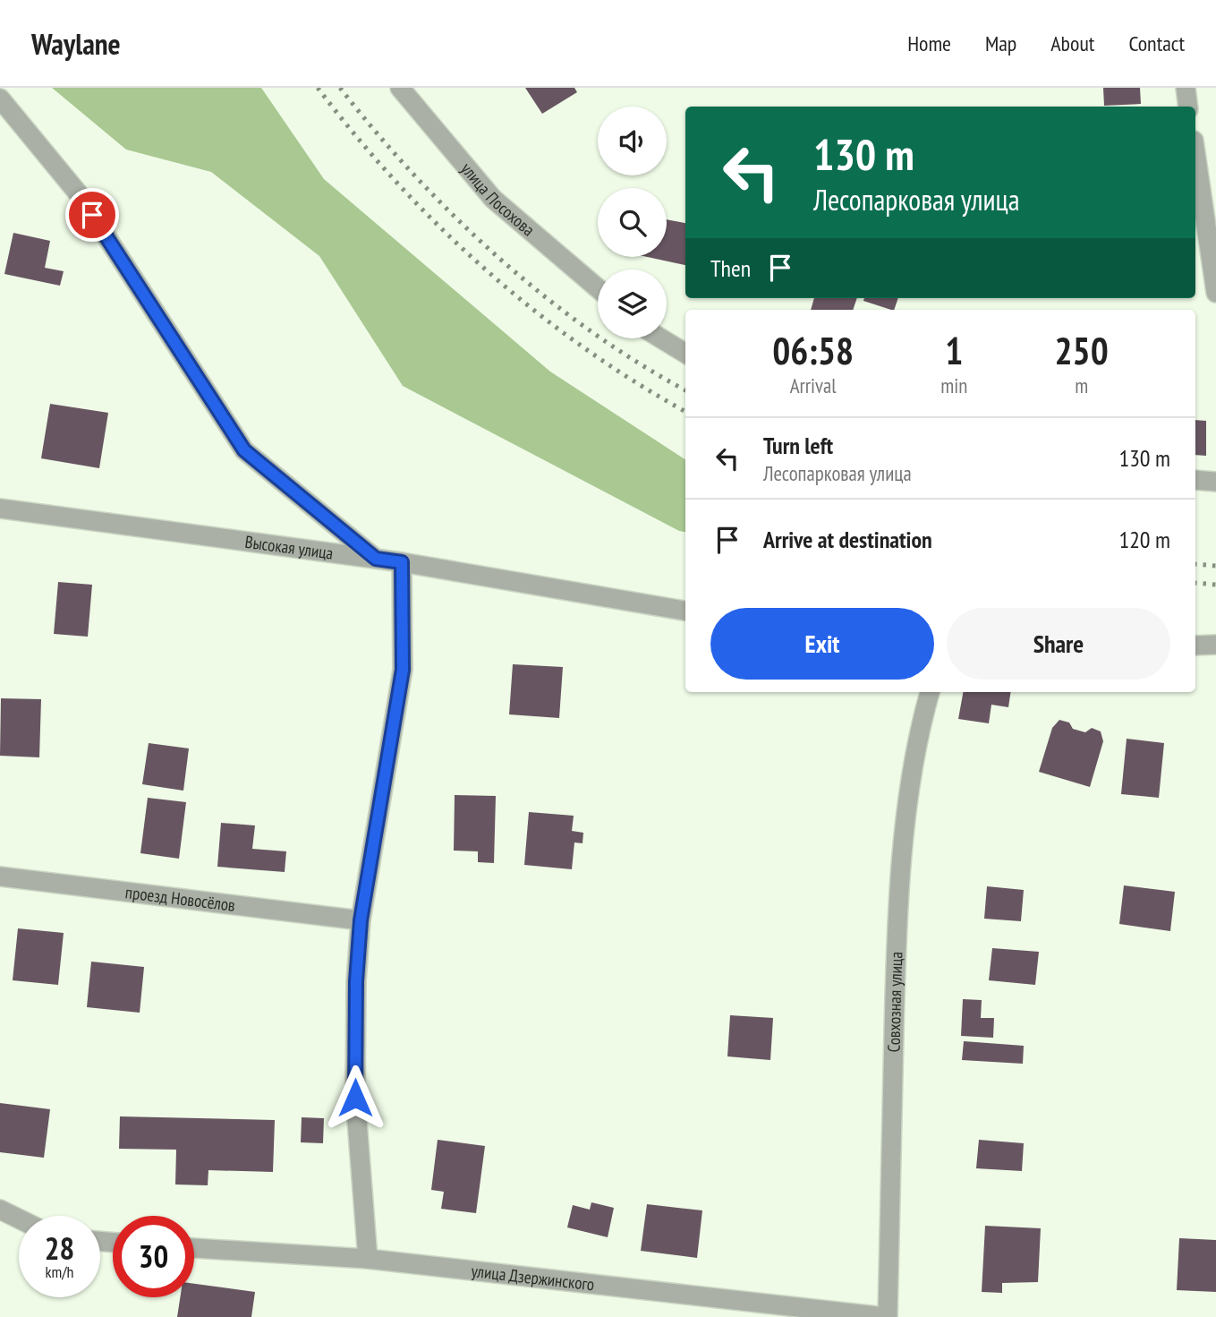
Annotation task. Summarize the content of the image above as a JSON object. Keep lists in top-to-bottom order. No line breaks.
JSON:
{"streets":{"street":["улица Посохова","Высокая улица","проезд Новосёлов","Совхозная улица","улица Дзержинского"]},"crossings":[["Совхозная улица","улица Дзержинского"]],"page":{"header":"Waylane","nav":["Home","Map","About","Contact"],"turn":["130 m","Лесопарковая улица"],"then":"Then","eta":["06:58","Arrival","1","min","250","m"],"list":[{"name":"Turn left","note":"Лесопарковая улица","value":"130 m"},{"name":"Arrive at destination","value":"120 m"}],"buttons":["Exit","Share"],"speed":"28 km/h","limit":"30"}}
